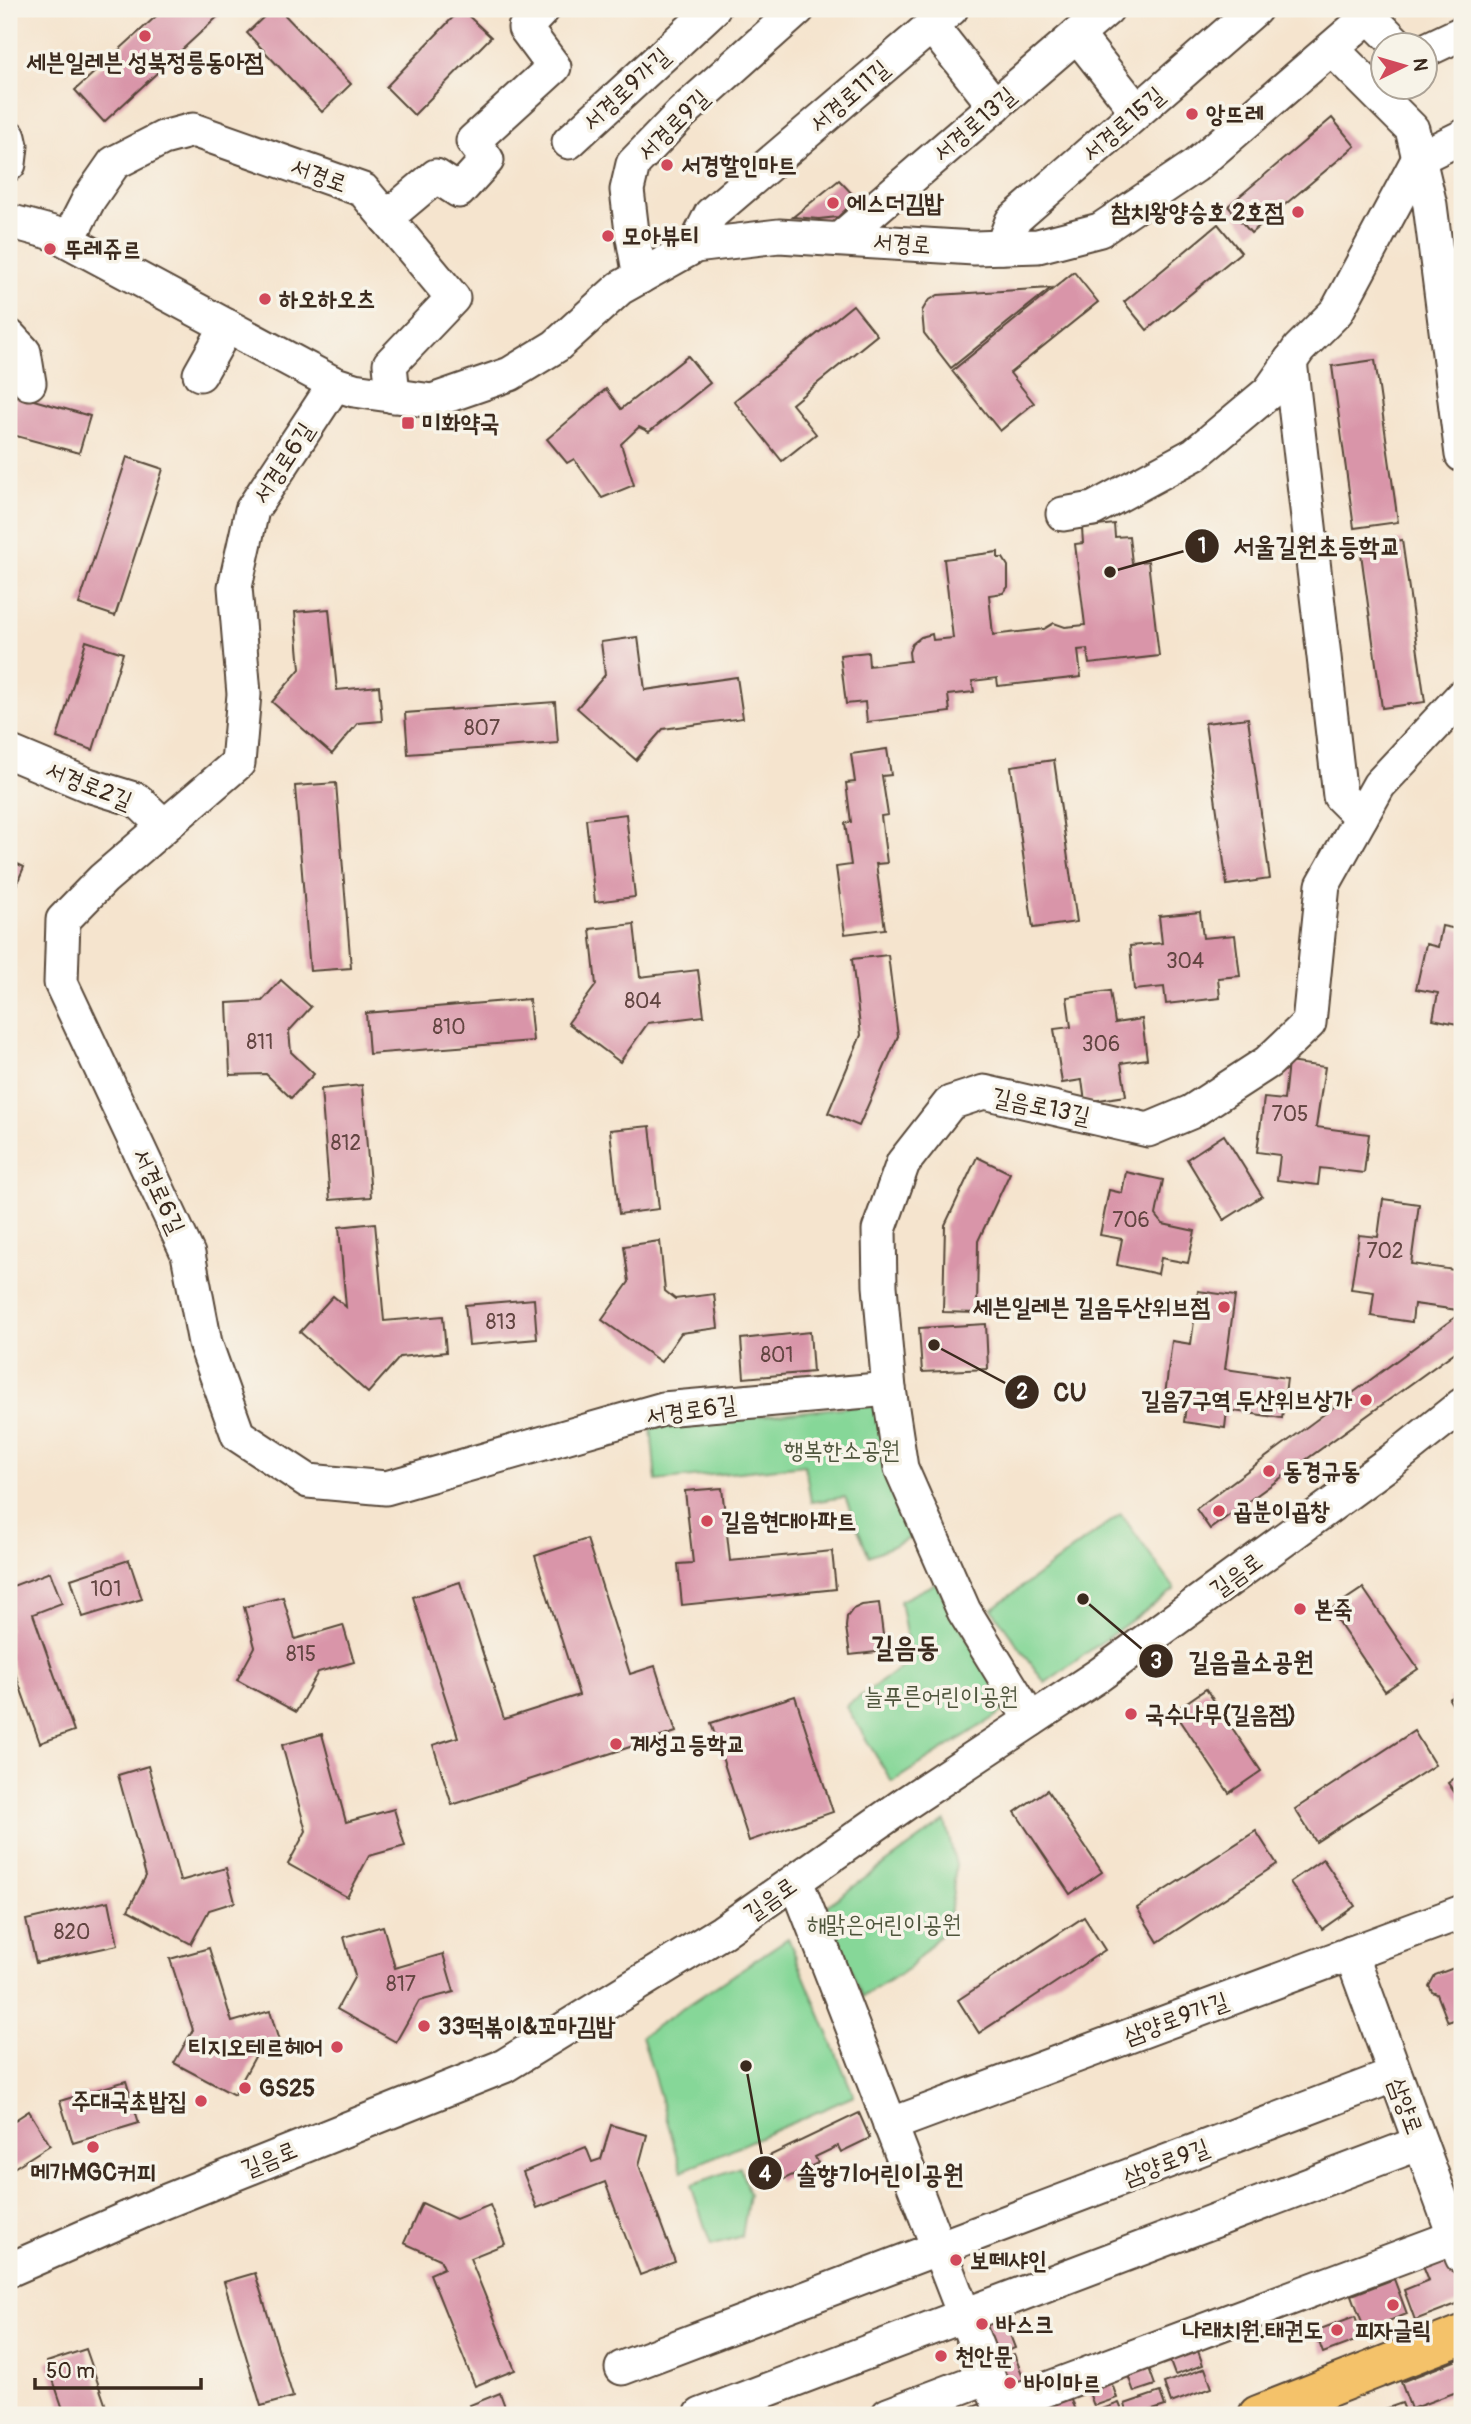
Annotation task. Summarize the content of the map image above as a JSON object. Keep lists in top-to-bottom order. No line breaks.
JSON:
{"streets":{"street":["서경로9가길","서경로11길","서경로13길","서경로15길","서경로9길","서경로","서경로6길","서경로2길","길음로13길","길음로","삼양로9가길","삼양로","삼양로9길"]},"crossings":[["서경로11길","서경로"],["서경로13길","서경로"],["서경로15길","서경로"],["서경로9길","서경로"],["서경로","서경로6길"],["서경로6길","서경로2길"],["서경로6길","길음로13길"],["길음로13길","길음로"],["삼양로9가길","삼양로"],["삼양로","삼양로9길"]],"districts":["길음동"],"parks":["행복한소공원","늘푸른어린이공원","해맑은어린이공원"],"places":{"other":["세븐일레븐 성북정릉동아점","앙뜨레","서경할인마트","에스더김밥","참치왕양승호 2호점","모아뷰티","뚜레쥬르","하오하오츠","서울길원초등학교","세븐일레븐 길음두산위브점","CU","길음7구역 두산위브상가","동경규동","곱분이곱창","길음현대아파트","길음골소공원","본죽","국수나무(길음점)","계성고등학교","33떡볶이&꼬마김밥","티지오테르헤어","솔향기어린이공원","GS25","주대국초밥집","메가MGC커피","보떼샤인","피자글릭","바스크","나래치원.태권도","천안문","바이마르"],"transit":["미화약국"]},"house_numbers":["807","304","804","810","811","306","705","812","706","702","813","801","101","815","820","817"],"scale_bar":"50 m","north":"right"}
